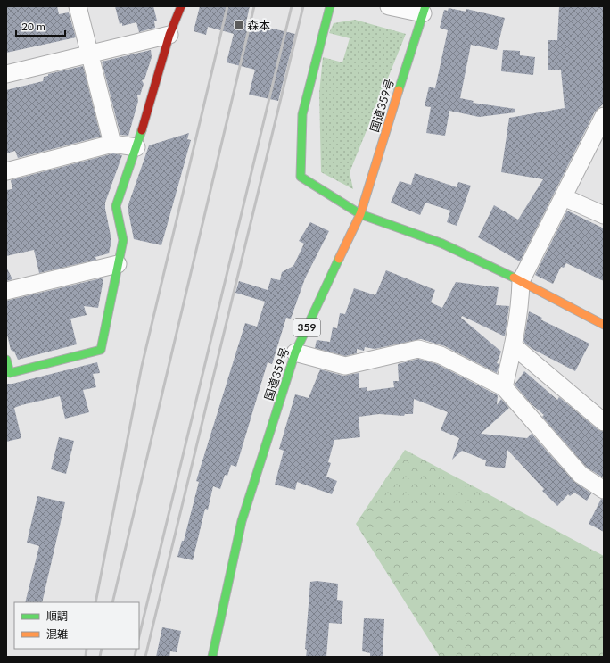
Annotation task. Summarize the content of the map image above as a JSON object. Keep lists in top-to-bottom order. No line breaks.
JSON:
{"streets":{"main road":["国道359号","359"]},"places":{"transit":["森本"]},"legend":["順調","混雑"],"scale_bar":"20 m"}
